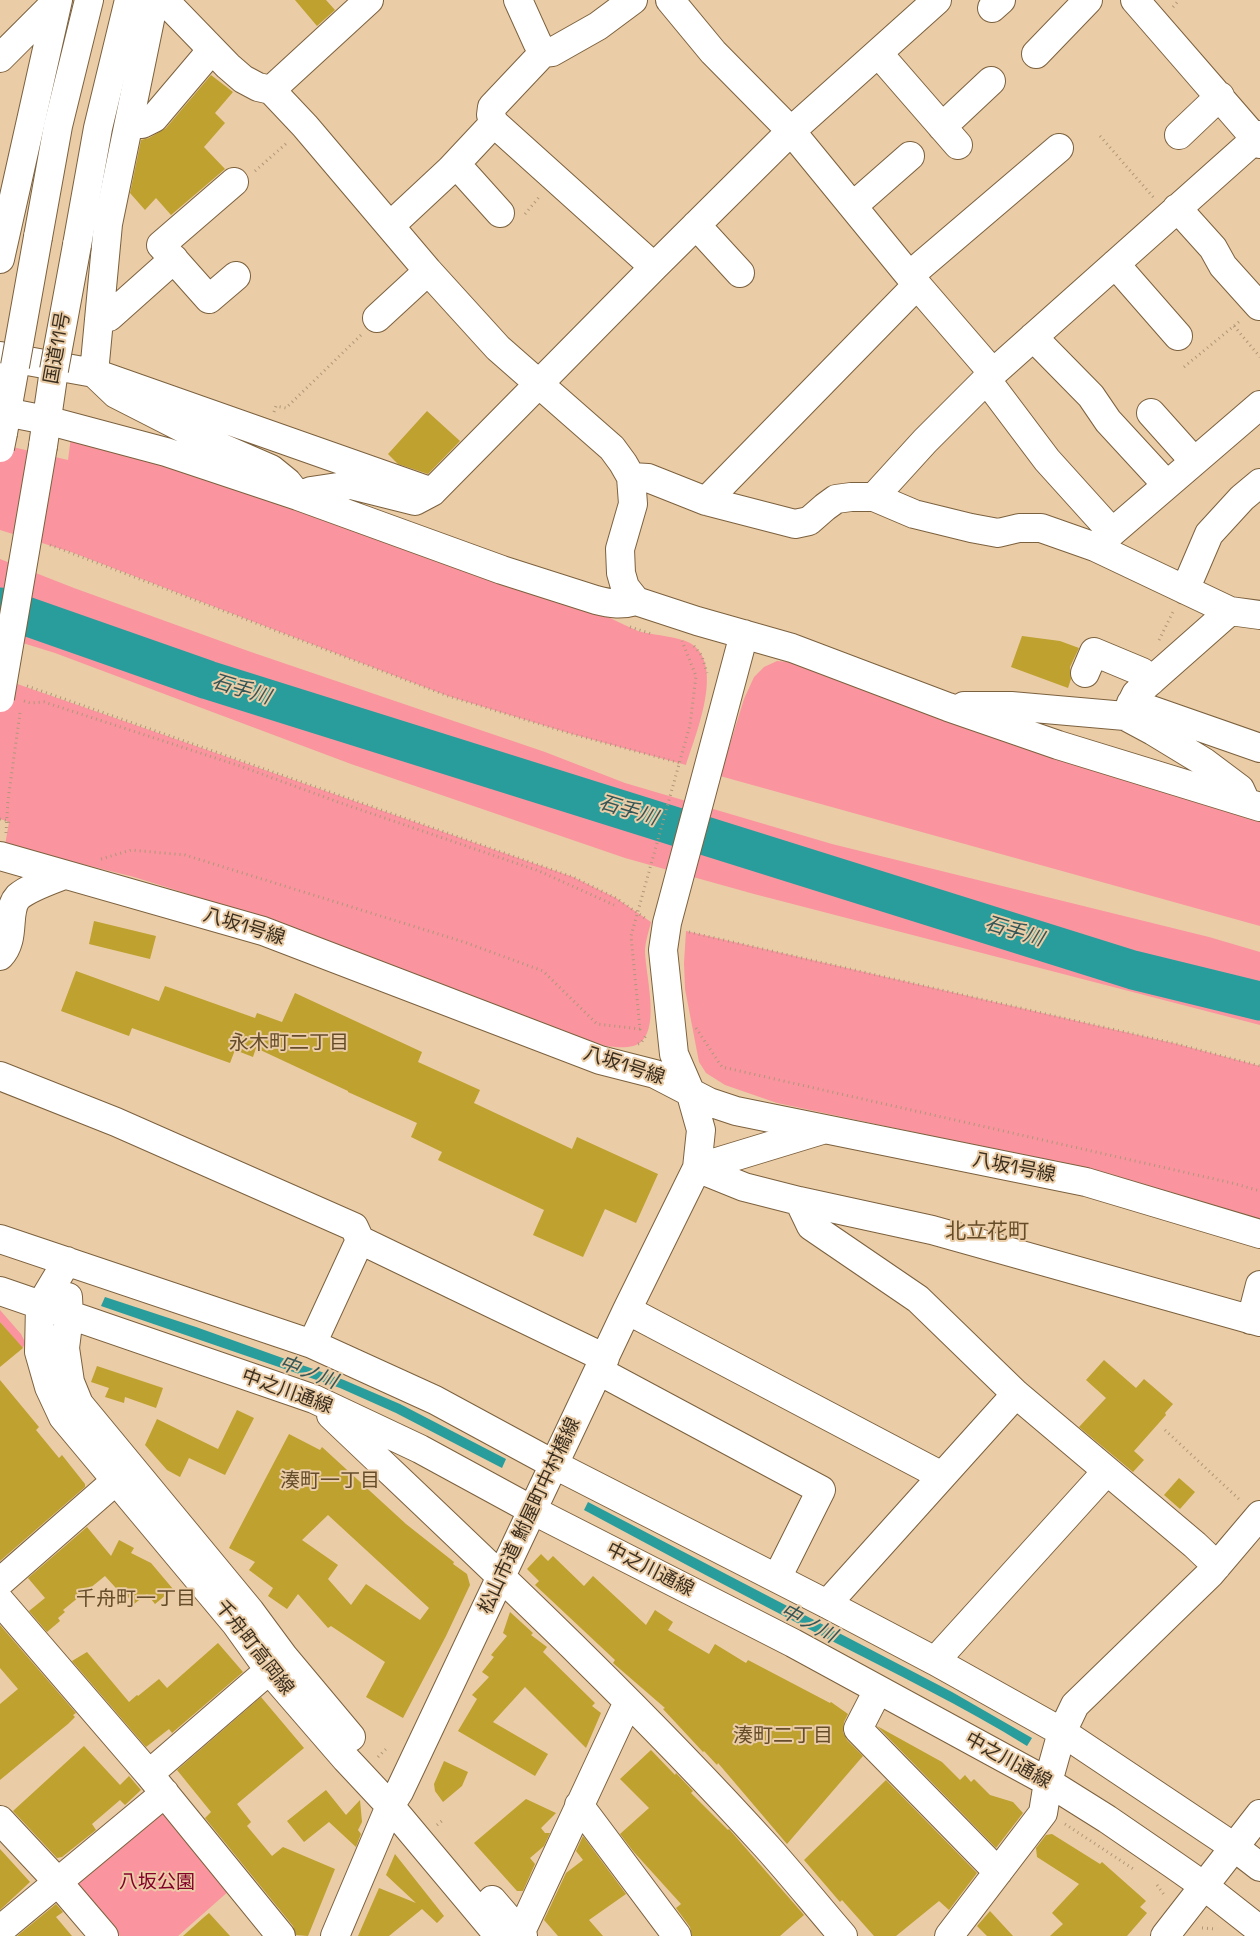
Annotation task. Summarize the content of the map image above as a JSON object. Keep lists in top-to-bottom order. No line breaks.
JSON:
{"streets":{"main road":["国道11号","八坂1号線","中之川通線","松山市道 鮒屋町中村橋線","千舟町高岡線"]},"crossings":[["八坂1号線","松山市道 鮒屋町中村橋線"],["中之川通線","松山市道 鮒屋町中村橋線"],["中之川通線","千舟町高岡線"],["松山市道 鮒屋町中村橋線","千舟町高岡線"]],"districts":["永木町二丁目","北立花町","湊町一丁目","千舟町一丁目","湊町二丁目"],"water":["石手川","中ノ川"],"parks":["八坂公園"]}
